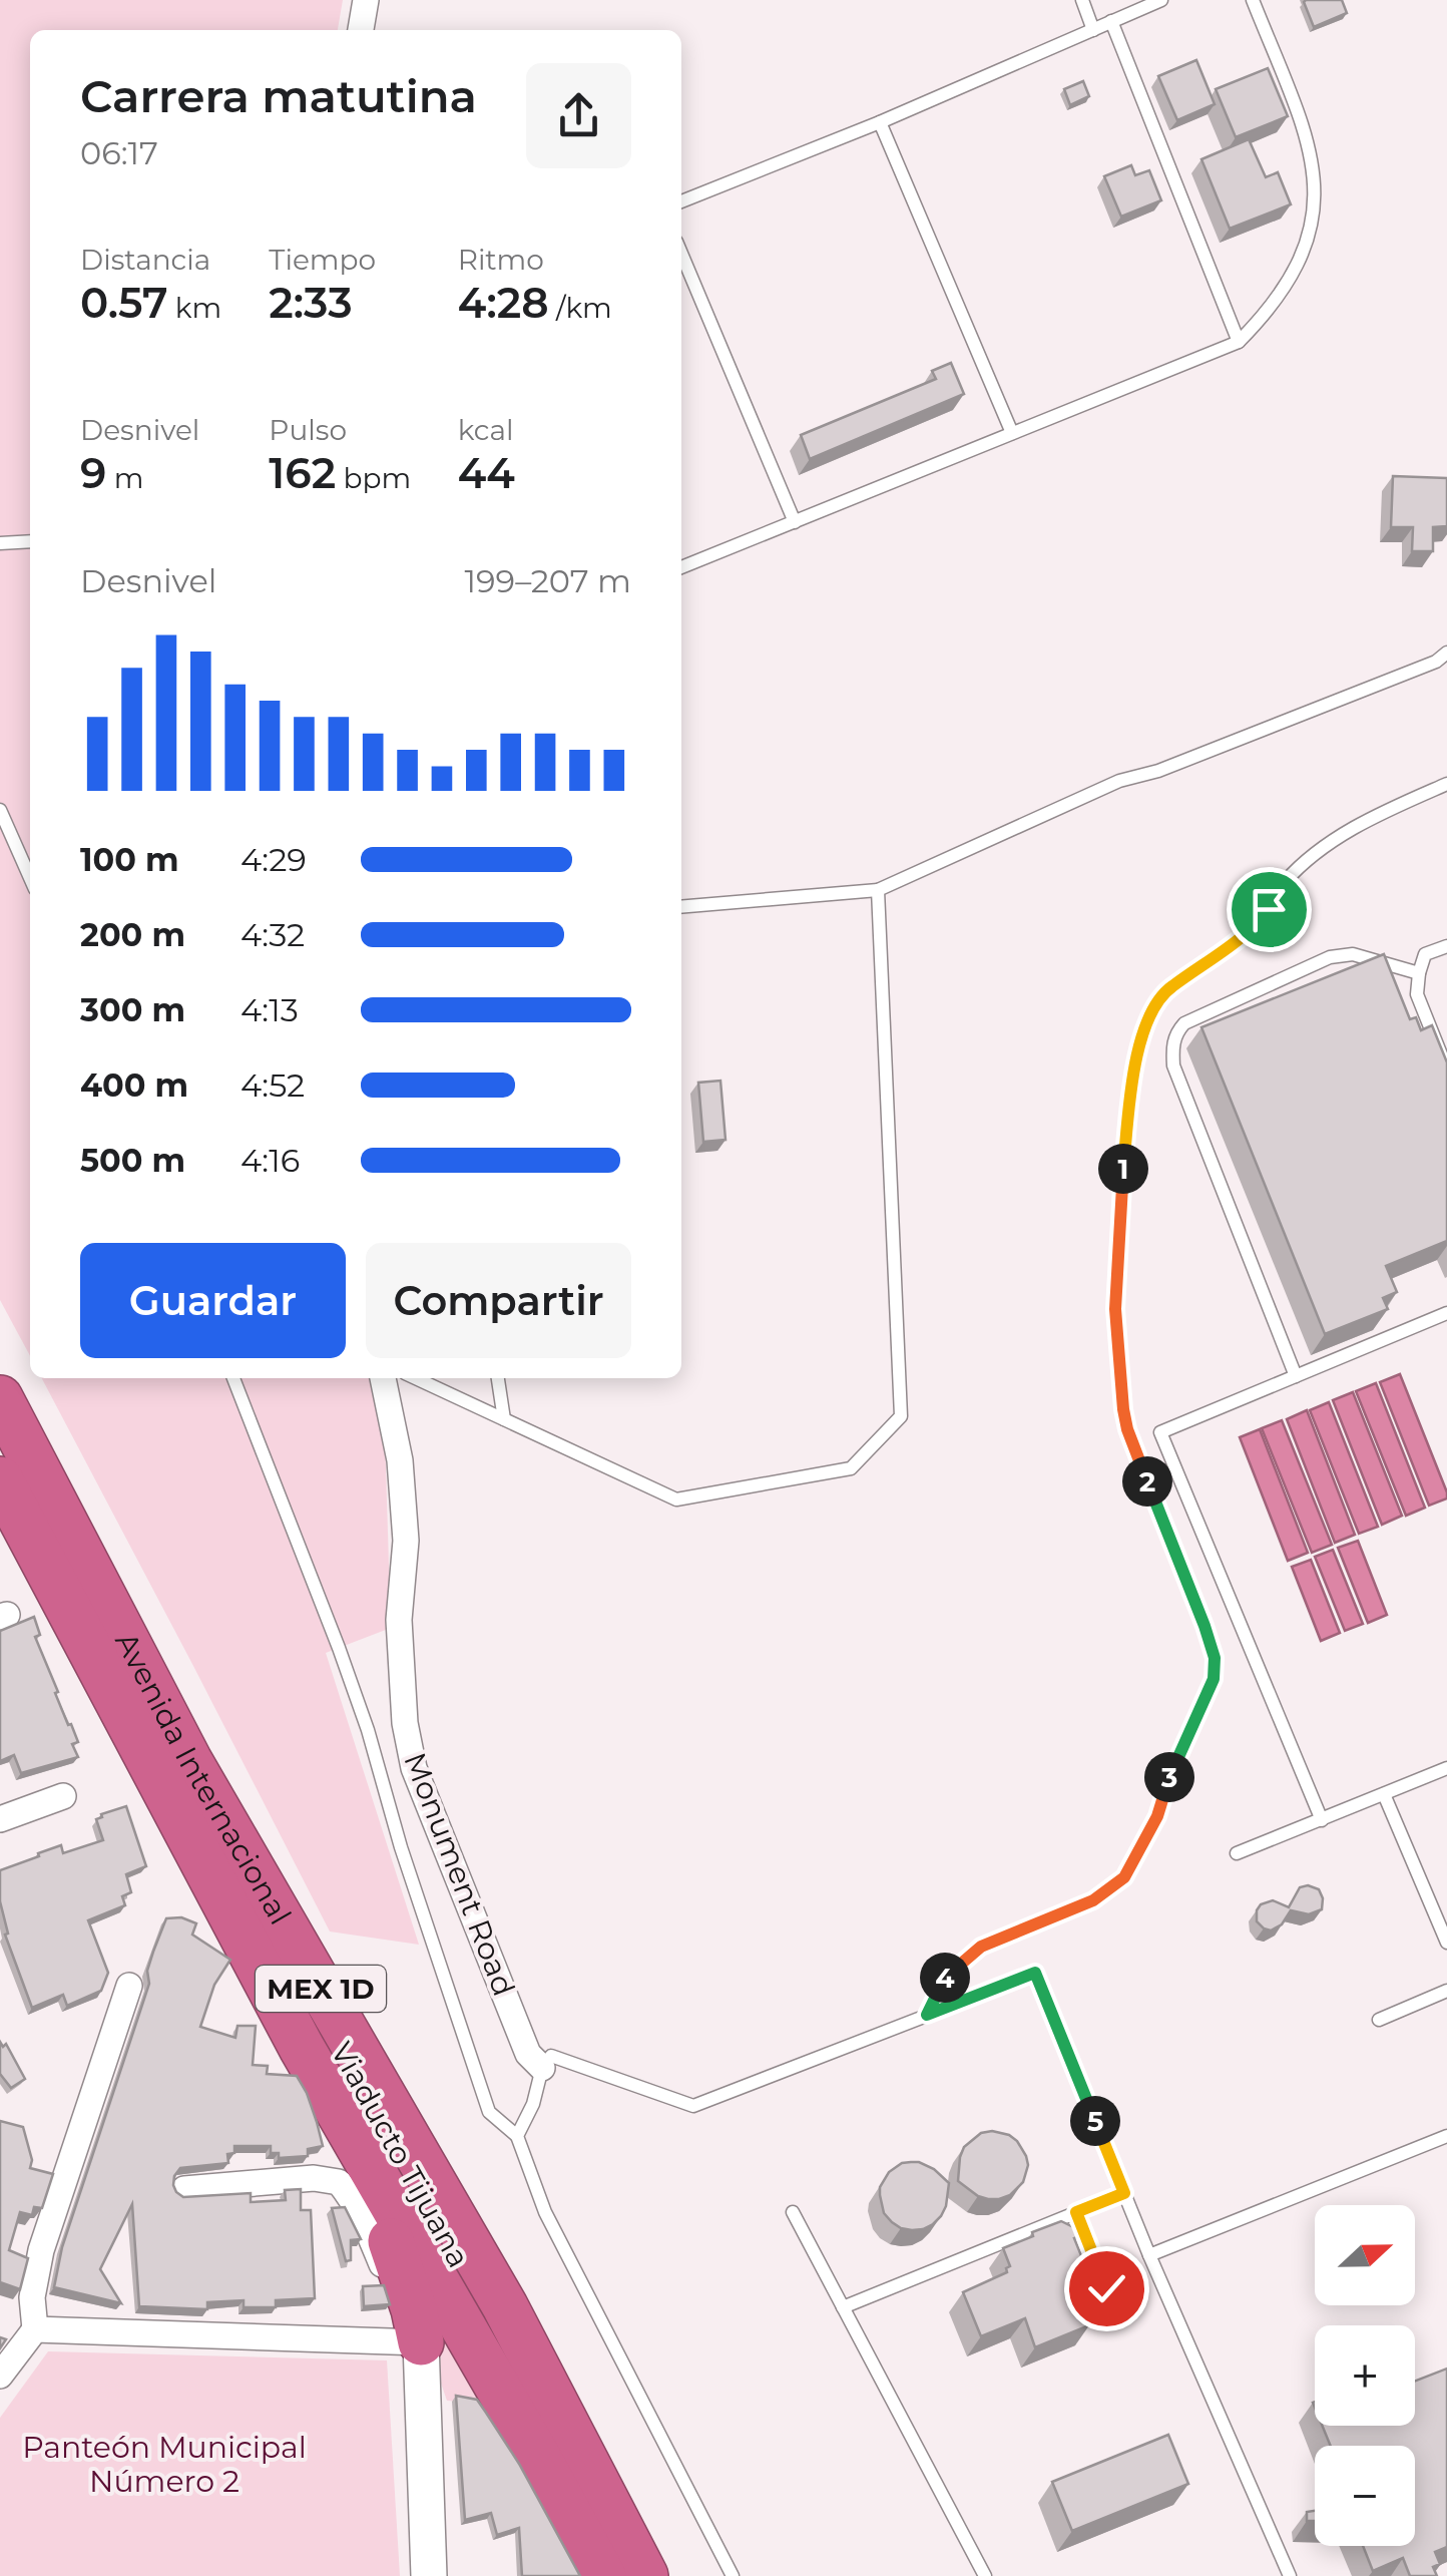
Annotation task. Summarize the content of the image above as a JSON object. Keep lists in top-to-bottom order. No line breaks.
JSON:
{"streets":{"highway":["Avenida Internacional","MEX 1D","Viaducto Tijuana"],"street":["Monument Road"]},"parks":["Panteón Municipal Número 2"],"north":"right","page":{"heading":["Carrera matutina","06:17"],"stats":[["Distancia","0.57 km"],["Tiempo","2:33"],["Ritmo","4:28 /km"],["Desnivel","9 m"],["Pulso","162 bpm"],["kcal","44"]],"chart":["Desnivel","199–207 m"],"list":[{"name":"100 m","note":"4:29"},{"name":"200 m","note":"4:32"},{"name":"300 m","note":"4:13"},{"name":"400 m","note":"4:52"},{"name":"500 m","note":"4:16"}],"pins":["1","2","3","4","5"],"buttons":["Guardar","Compartir"],"map_buttons":["+","−"]}}
